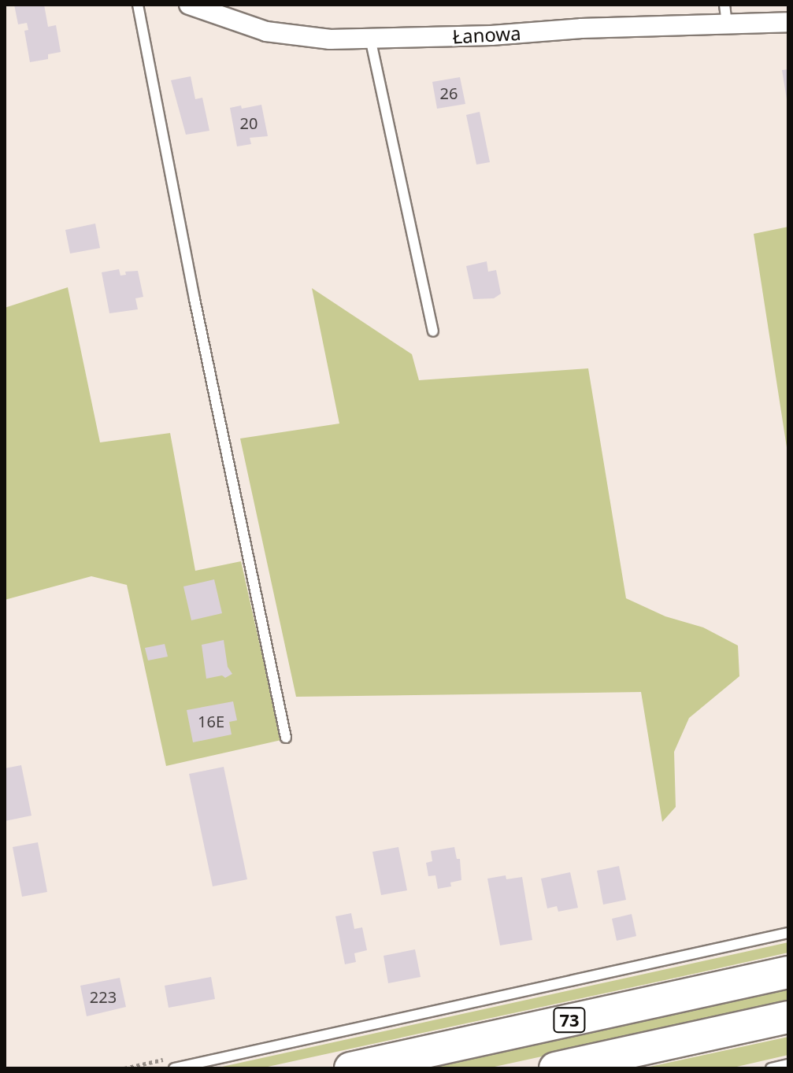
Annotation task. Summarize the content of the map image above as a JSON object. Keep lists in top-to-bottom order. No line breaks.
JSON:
{"streets":{"main road":["73"],"street":["Łanowa"]},"house_numbers":["26","20","16E","223"]}
